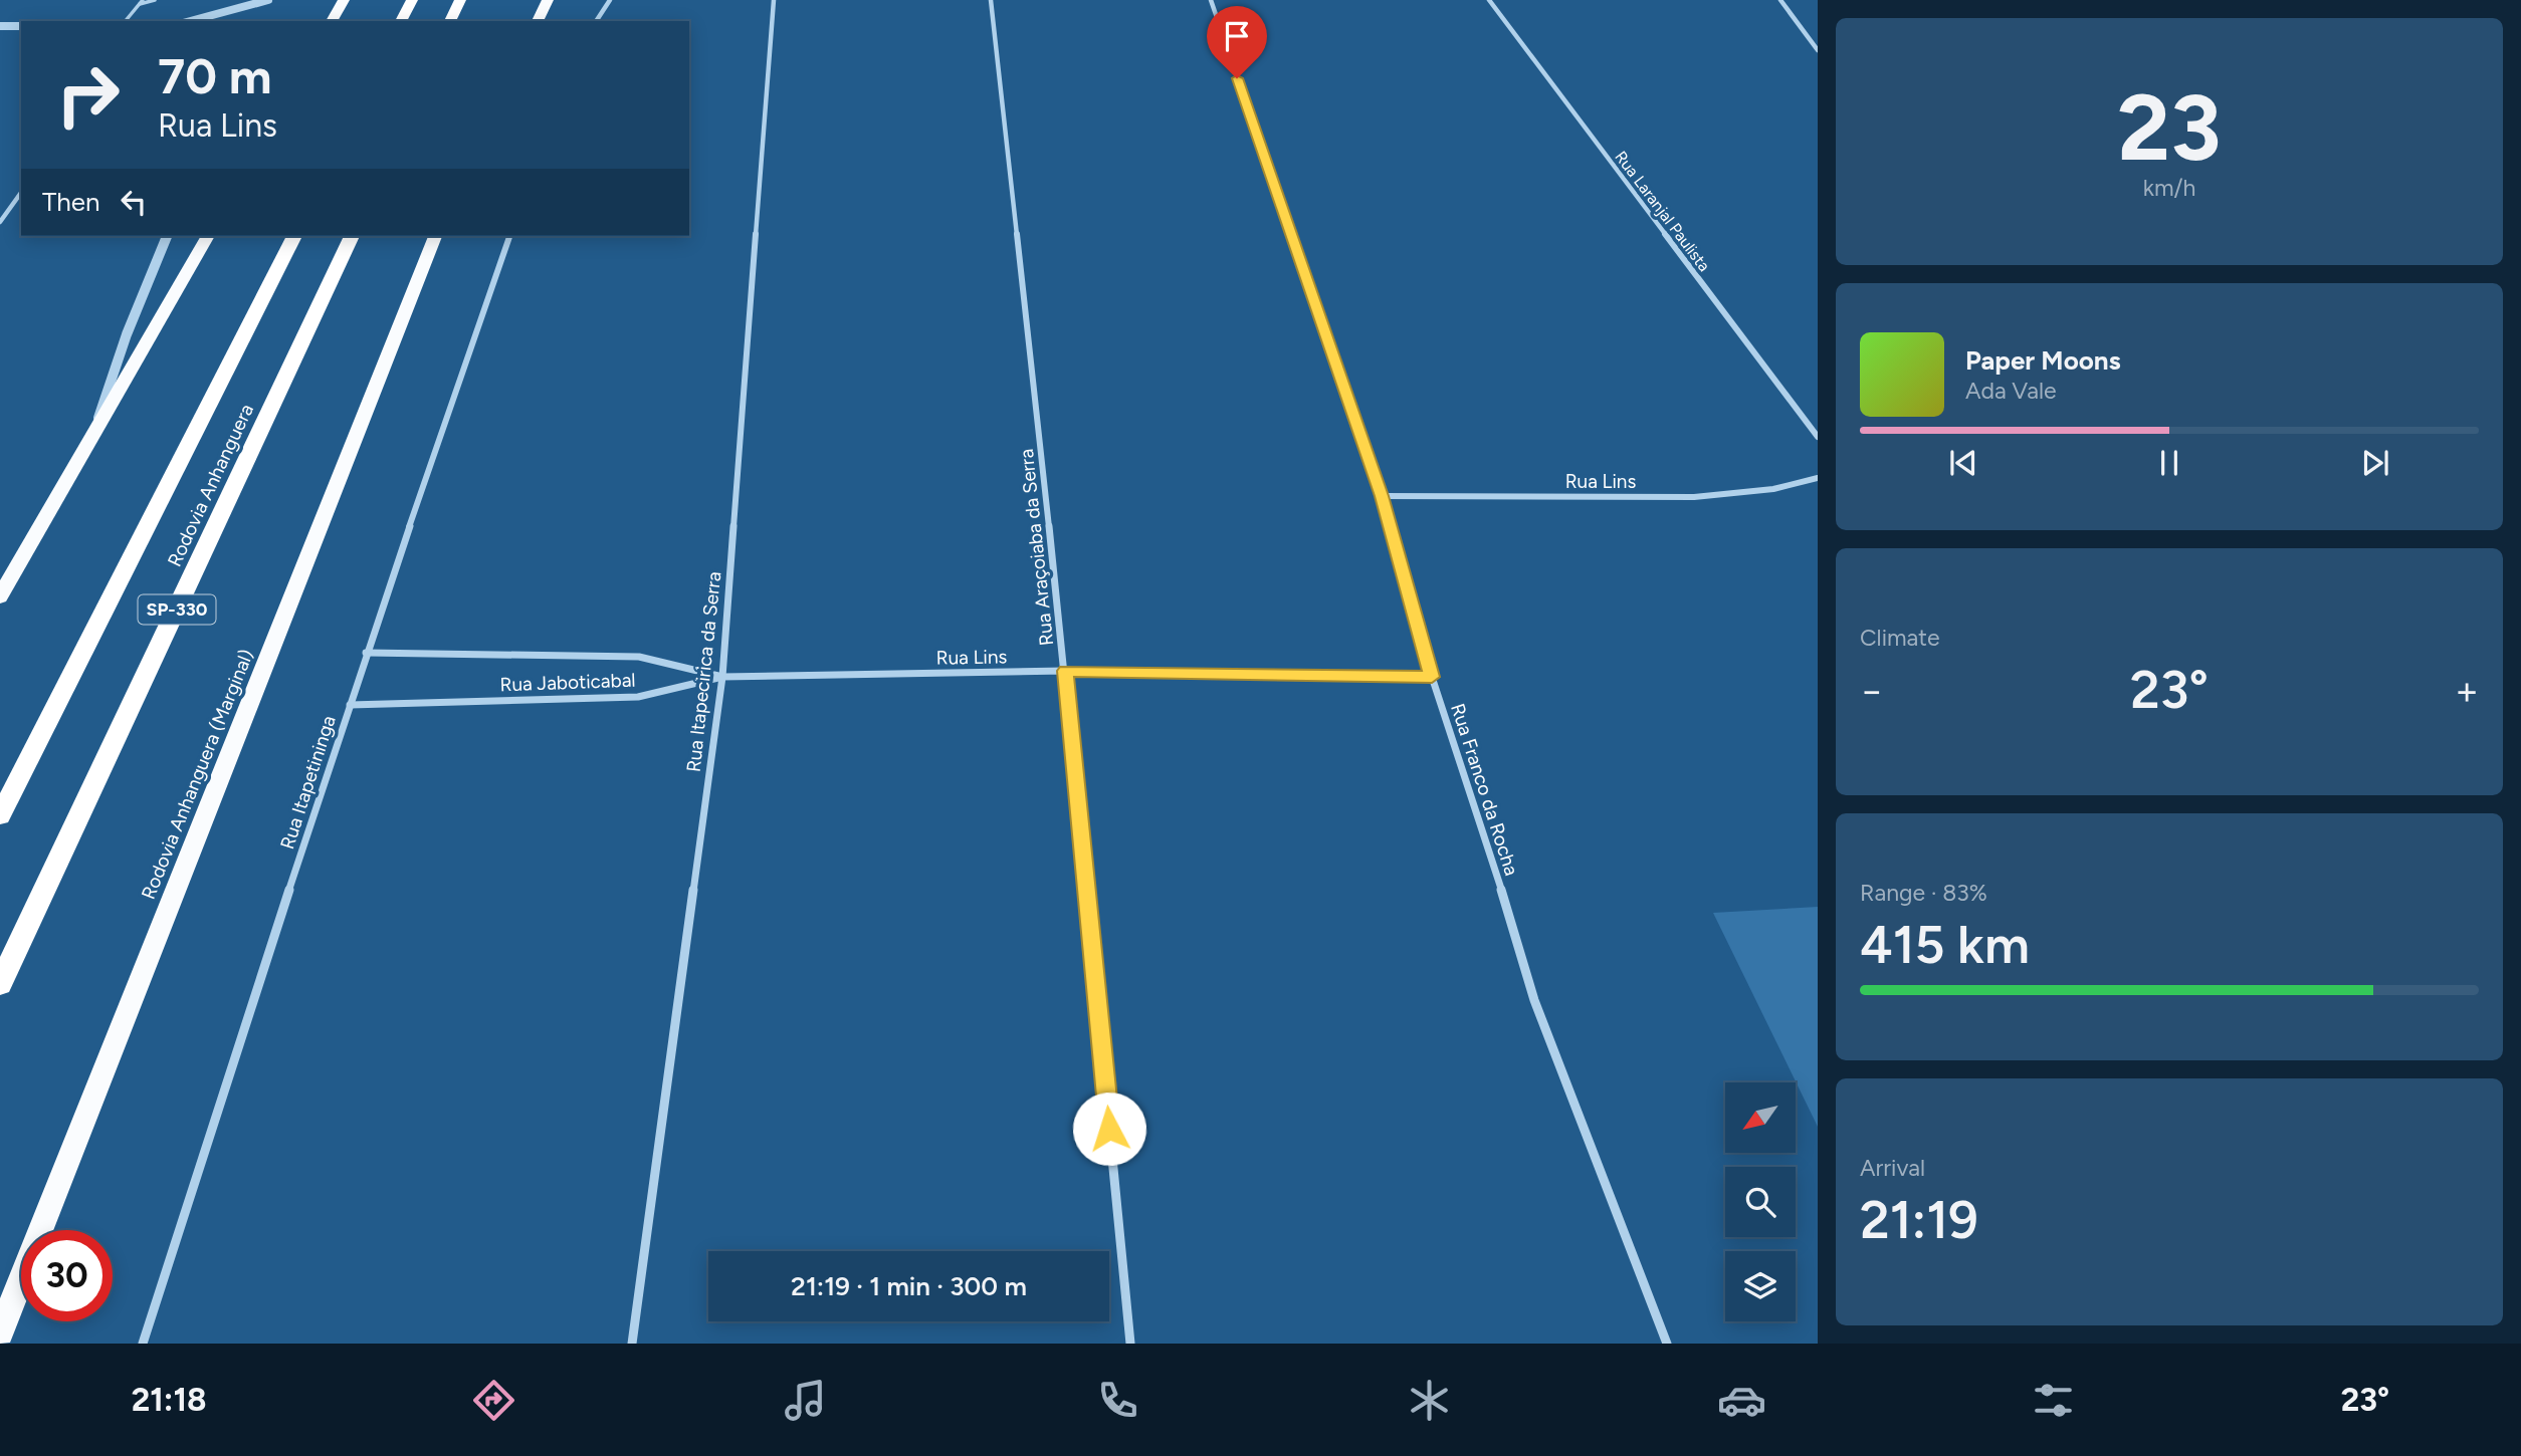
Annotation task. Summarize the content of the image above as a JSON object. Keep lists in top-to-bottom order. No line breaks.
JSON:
{"streets":{"highway":["Rodovia Anhanguera","SP-330","Rodovia Anhanguera (Marginal)"],"street":["Rua Laranjal Paulista","Rua Lins","Rua Araçoiaba da Serra","Rua Itapecirica da Serra","Rua Jaboticabal","Rua Itapetininga","Rua Franco da Rocha"]},"crossings":[["Rua Lins","Rua Araçoiaba da Serra"],["Rua Lins","Rua Itapecirica da Serra"],["Rua Lins","Rua Jaboticabal"],["Rua Lins","Rua Franco da Rocha"],["Rua Itapecirica da Serra","Rua Jaboticabal"],["Rua Jaboticabal","Rua Itapetininga"]],"north":"bottom left","page":{"tile":[["23","km/h"],"Climate",["Range · 83%","415 km"],["Arrival","21:19"]],"turn":["70 m","Rua Lins"],"then":"Then","song":["Paper Moons","Ada Vale"],"heat":["−","23°","+"],"limit":"30","trip":"21:19 · 1 min · 300 m","tabs":["21:18","23°"]}}
